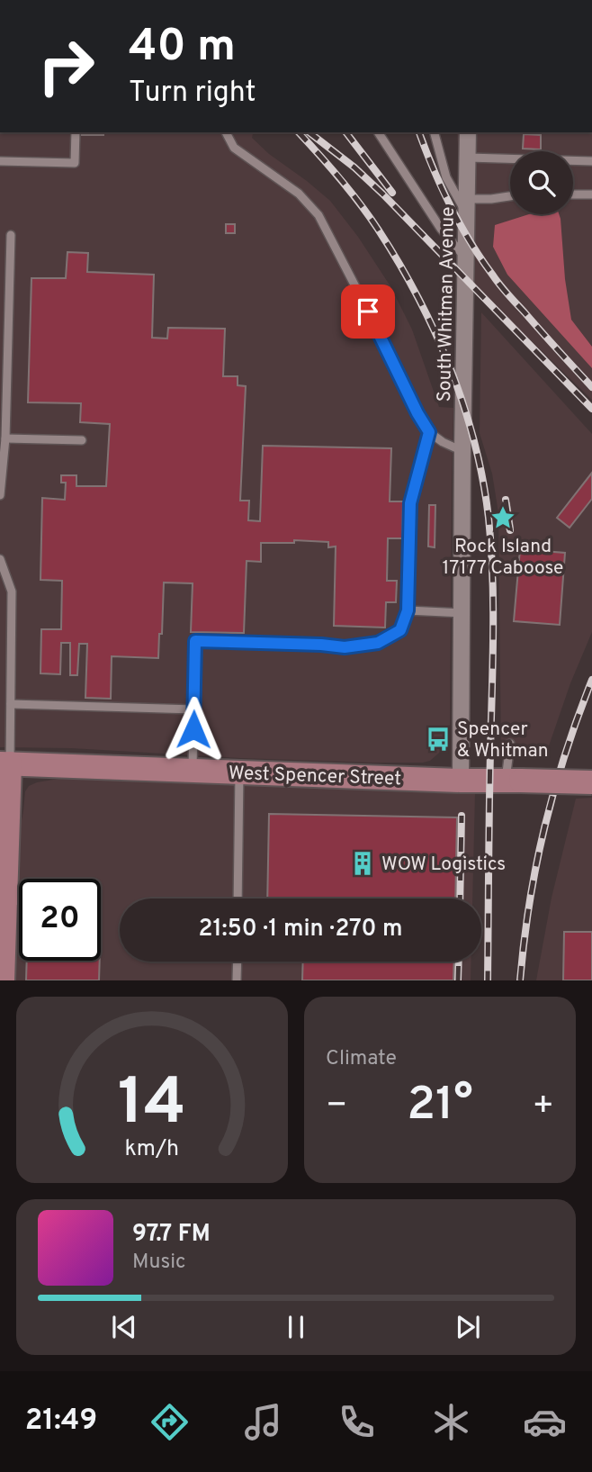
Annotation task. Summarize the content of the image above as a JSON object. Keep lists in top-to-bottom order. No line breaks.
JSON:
{"streets":{"street":["South Whitman Avenue","West Spencer Street"]},"crossings":[["South Whitman Avenue","West Spencer Street"]],"places":{"place":["Rock Island 17177 Caboose"],"bus stop":["Spencer & Whitman"],"building":["WOW Logistics"]},"page":{"turn":["40 m","Turn right"],"limit":"20","trip":"21:50 · 1 min · 270 m","tile":"Climate","heat":["−","21°","+"],"song":["97.7 FM","Music"],"tabs":"21:49","gauge":["14","km/h"]}}
